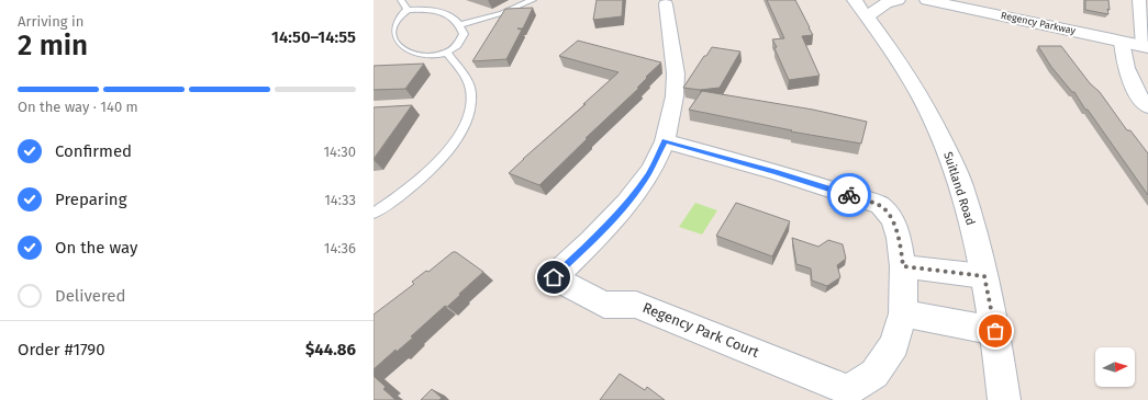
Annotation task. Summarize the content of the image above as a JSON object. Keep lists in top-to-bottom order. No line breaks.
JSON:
{"streets":{"main road":["Regency Parkway","Suitland Road"],"street":["Regency Park Court"]},"north":"right","page":{"heading":["2 min","Arriving in","14:50–14:55"],"panel":["Order #1790","$44.86"],"bar":"On the way · 140 m","list":[["Confirmed","14:30"],["Preparing","14:33"],["On the way","14:36"],"Delivered"]}}
